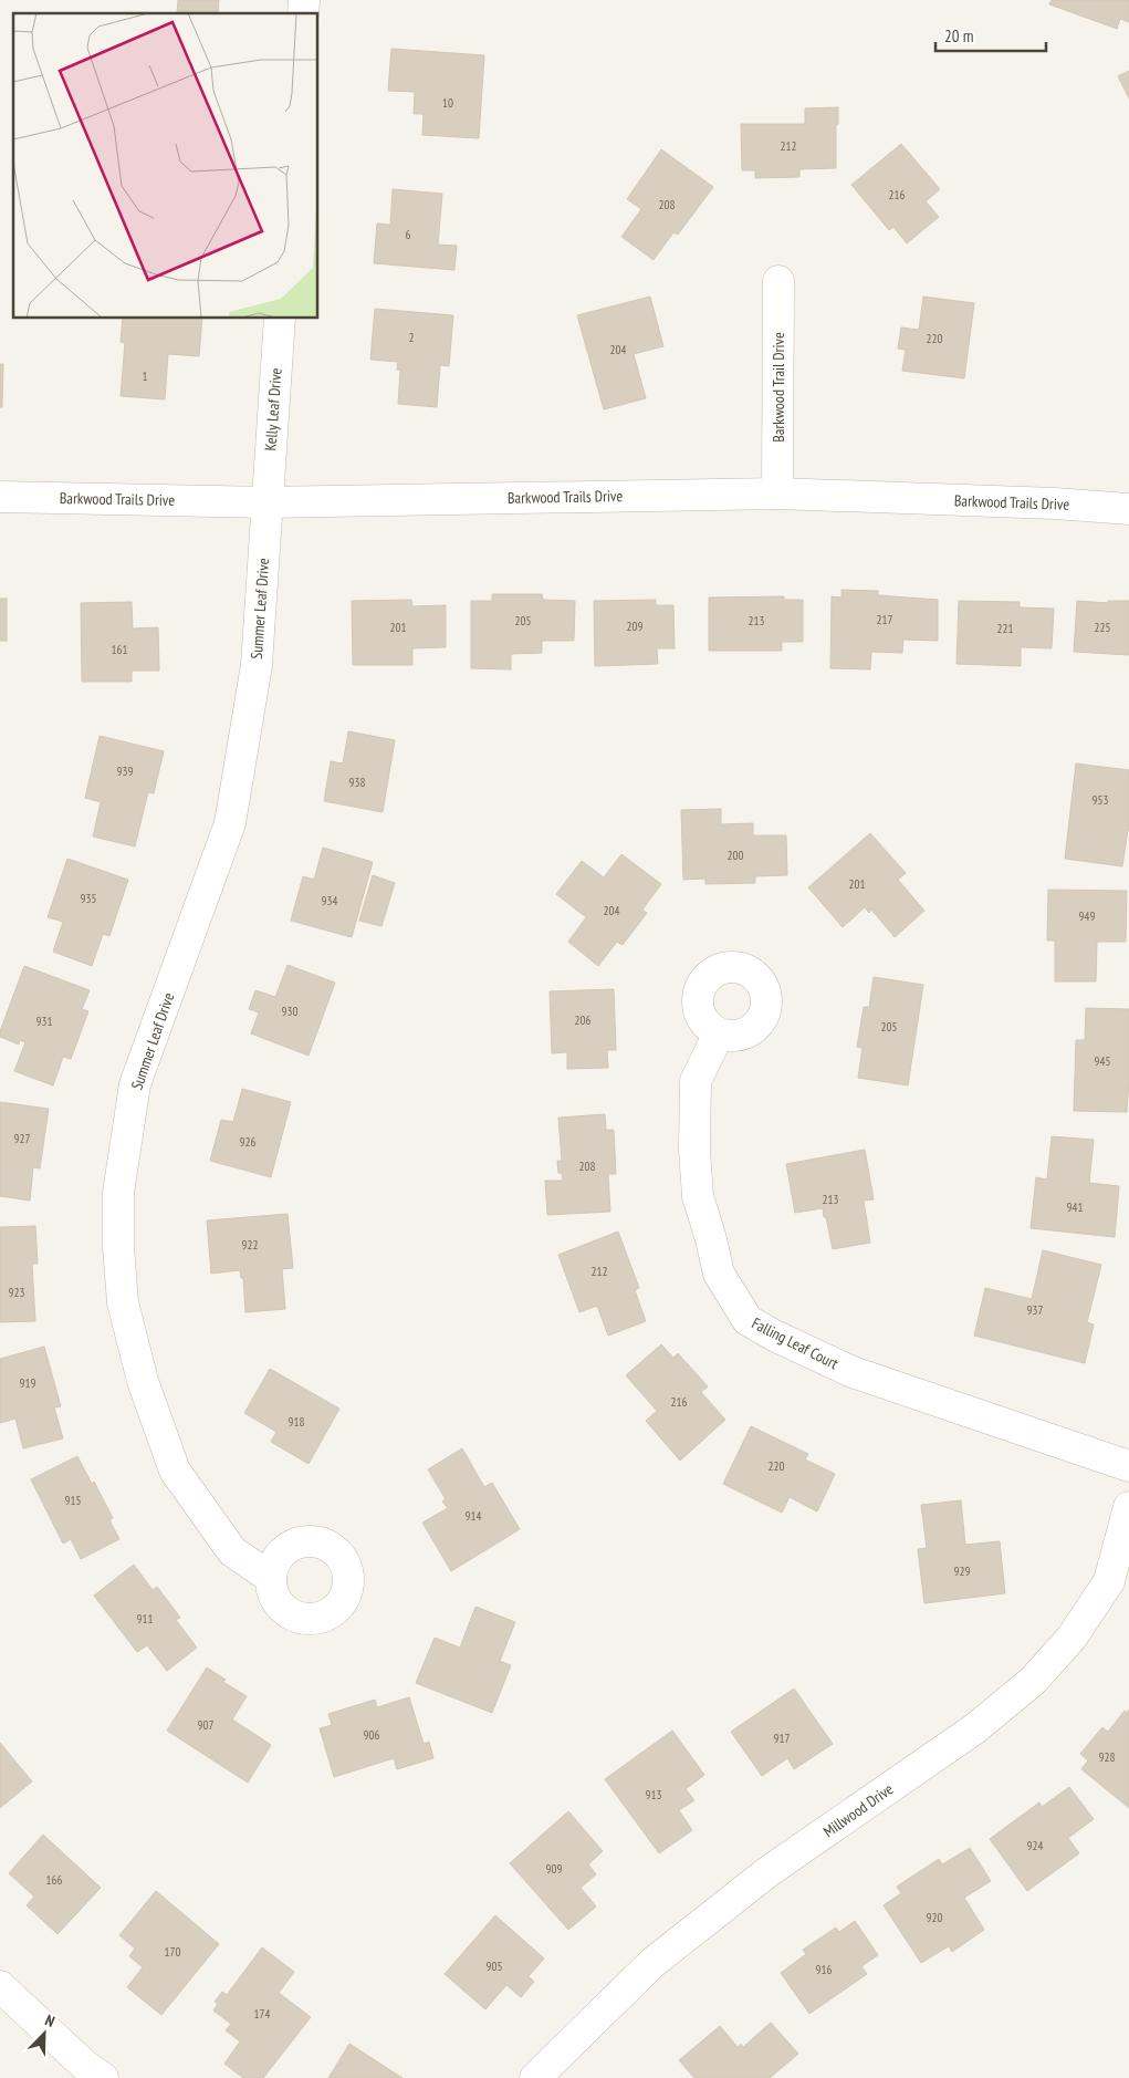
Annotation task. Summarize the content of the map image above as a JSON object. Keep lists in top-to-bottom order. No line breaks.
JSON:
{"streets":{"street":["Barkwood Trail Drive","Kelly Leaf Drive","Barkwood Trails Drive","Summer Leaf Drive","Falling Leaf Court","Millwood Drive"]},"crossings":[["Barkwood Trail Drive","Barkwood Trails Drive"],["Kelly Leaf Drive","Barkwood Trails Drive"],["Kelly Leaf Drive","Summer Leaf Drive"],["Barkwood Trails Drive","Summer Leaf Drive"]],"house_numbers":["10","212","216","208","6","2","220","204","1","217","205","213","209","201","225","221","161","939","938","953","200","201","935","934","204","949","930","206","931","205","945","927","926","208","213","941","922","212","923","937","919","216","918","220","915","914","929","911","907","906","917","928","913","924","909","166","920","170","905","916","174"],"scale_bar":"20 m","north":"top right"}
